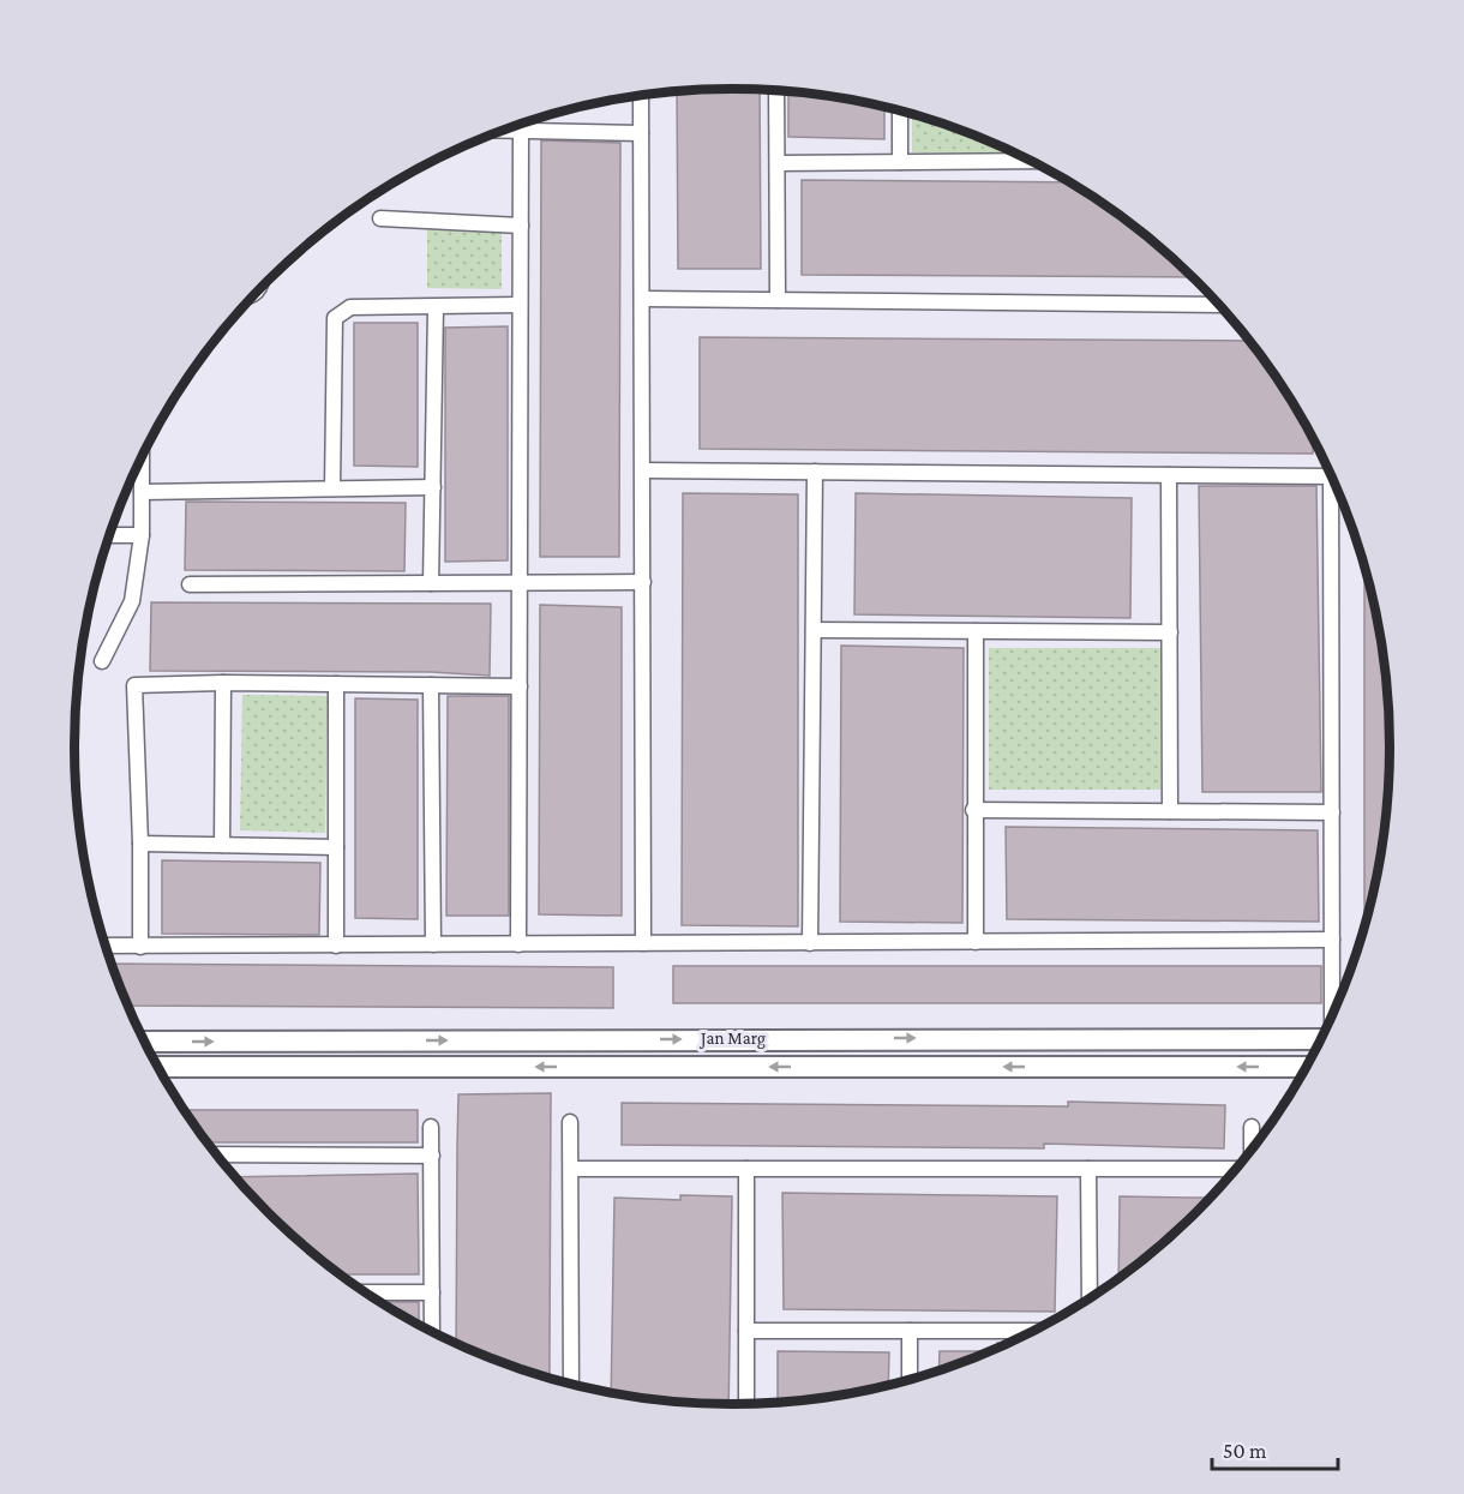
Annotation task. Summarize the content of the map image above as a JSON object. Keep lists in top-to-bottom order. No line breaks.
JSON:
{"streets":{"main road":["Jan Marg"]},"scale_bar":"50 m"}
